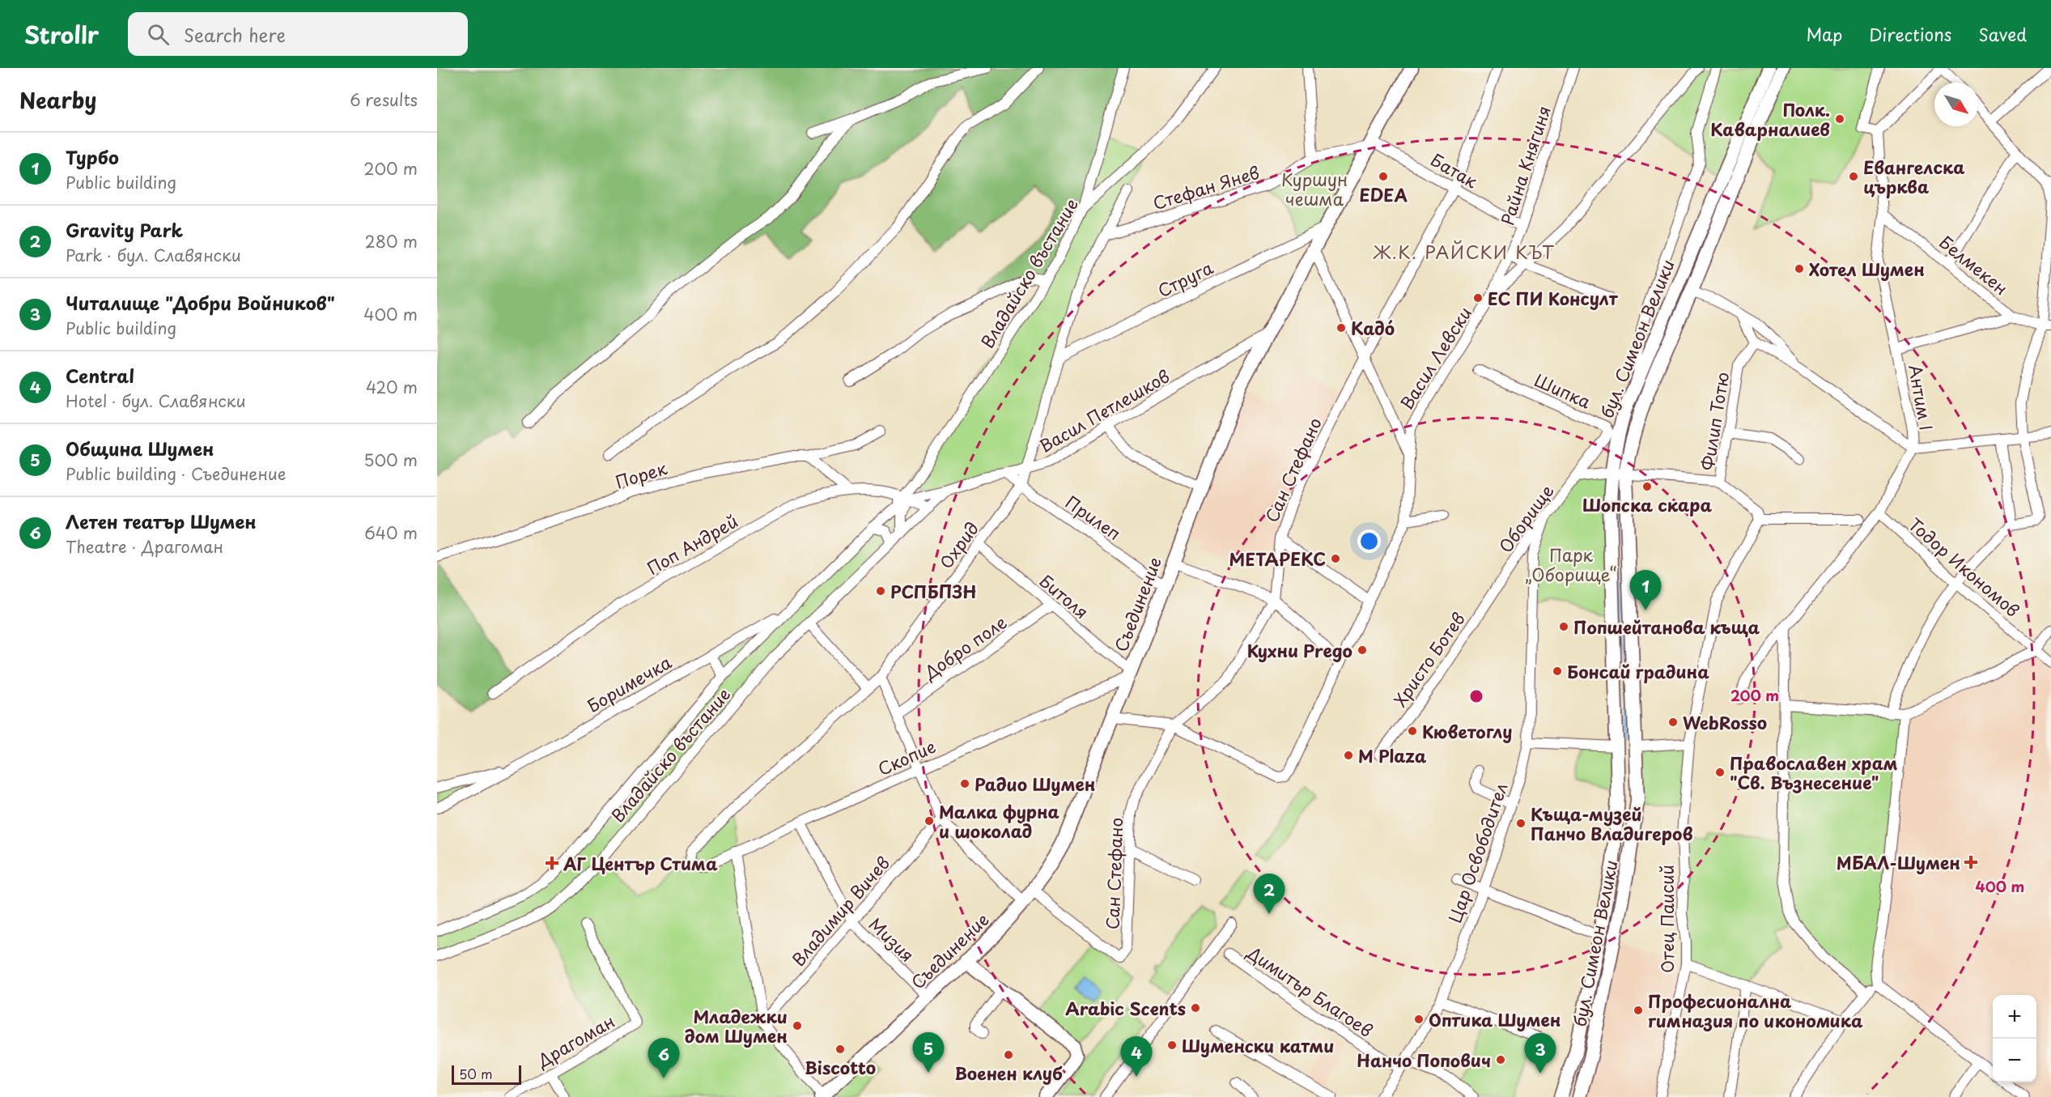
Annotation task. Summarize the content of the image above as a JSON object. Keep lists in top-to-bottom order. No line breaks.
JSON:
{"streets":{"main road":["бул. Симеон Велики","Съединение"],"street":["Райна Княгиня","Батак","Стефан Янев","Белмекен","Владайско въстание","Струга","Васил Левски","Шипка","Антим I","Васил Петлешков","Филип Тотю","Сан Стефано","Порек","Прилеп","Оборище","Поп Андрей","Охрид","Тодор Икономов","Битоля","Добро поле","Христо Ботев","Боримечка","Скопие","Цар Освободител","Владимир Вичев","Отец Паисий","Мизия","Димитър Благоев","Драгоман"]},"crossings":[["Райна Княгиня","Батак"],["Райна Княгиня","Васил Левски"],["Батак","Стефан Янев"],["Батак","Сан Стефано"],["Батак","Съединение"],["Стефан Янев","Охрид"],["Стефан Янев","Съединение"],["Белмекен","Антим I"],["Владайско въстание","Васил Петлешков"],["Владайско въстание","Поп Андрей"],["Владайско въстание","Боримечка"],["Струга","Охрид"],["Струга","Съединение"],["Васил Левски","Сан Стефано"],["Шипка","Оборище"],["Антим I","Тодор Икономов"],["Васил Петлешков","Прилеп"],["Васил Петлешков","Охрид"],["Васил Петлешков","Съединение"],["Сан Стефано","Съединение"],["Прилеп","Охрид"],["Прилеп","Съединение"],["Оборище","Христо Ботев"],["Оборище","Цар Освободител"],["Охрид","Битоля"],["Охрид","Скопие"],["Битоля","Съединение"],["Битоля","Добро поле"],["Битоля","Скопие"],["Съединение","Скопие"],["Съединение","Мизия"],["Скопие","Мизия"],["Цар Освободител","Димитър Благоев"],["Владимир Вичев","Мизия"]],"districts":["Ж.К. РАЙСКИ КЪТ"],"parks":["Куршун чешма","Парк „Оборище“"],"places":{"other":["Полк. Каварналиев","EDEA","Евангелска църква","Хотел Шумен","ЕС ПИ Консулт","Кадó","Шопска скара","МЕТАРЕКС","РСПБПЗН","Попшейтанова къща","Кухни Prego","Бонсай градина","WebRosso","Кюветоглу","M Plaza","Православен храм \"Св. Възнесение\"","Радио Шумен","Малка фурна и шоколад","Къща-музей Панчо Владигеров","Arabic Scents","Професионална гимназия по икономика","Оптика Шумен","Младежки дом Шумен","Шуменски катми","Biscotto","Военен клуб","Нанчо Попович"],"health":["МБАЛ-Шумен","АГ Център Стима"]},"scale_bar":"50 m","north":"bottom right","page":{"header":"Strollr","search":"Search here","nav":["Map","Directions","Saved"],"heading":["Nearby","6 results"],"list":[{"mark":"1","name":"Турбо","note":"Public building","value":"200 m"},{"mark":"2","name":"Gravity Park","note":"Park · бул. Славянски","value":"280 m"},{"mark":"3","name":"Читалище \"Добри Войников\"","note":"Public building","value":"400 m"},{"mark":"4","name":"Central","note":"Hotel · бул. Славянски","value":"420 m"},{"mark":"5","name":"Община Шумен","note":"Public building · Съединение","value":"500 m"},{"mark":"6","name":"Летен театър Шумен","note":"Theatre · Драгоман","value":"640 m"}],"pins":["1","2","5","3","4","6"],"map_buttons":["+","−"],"scale":"50 m"},"rings":["200 m","400 m"]}
